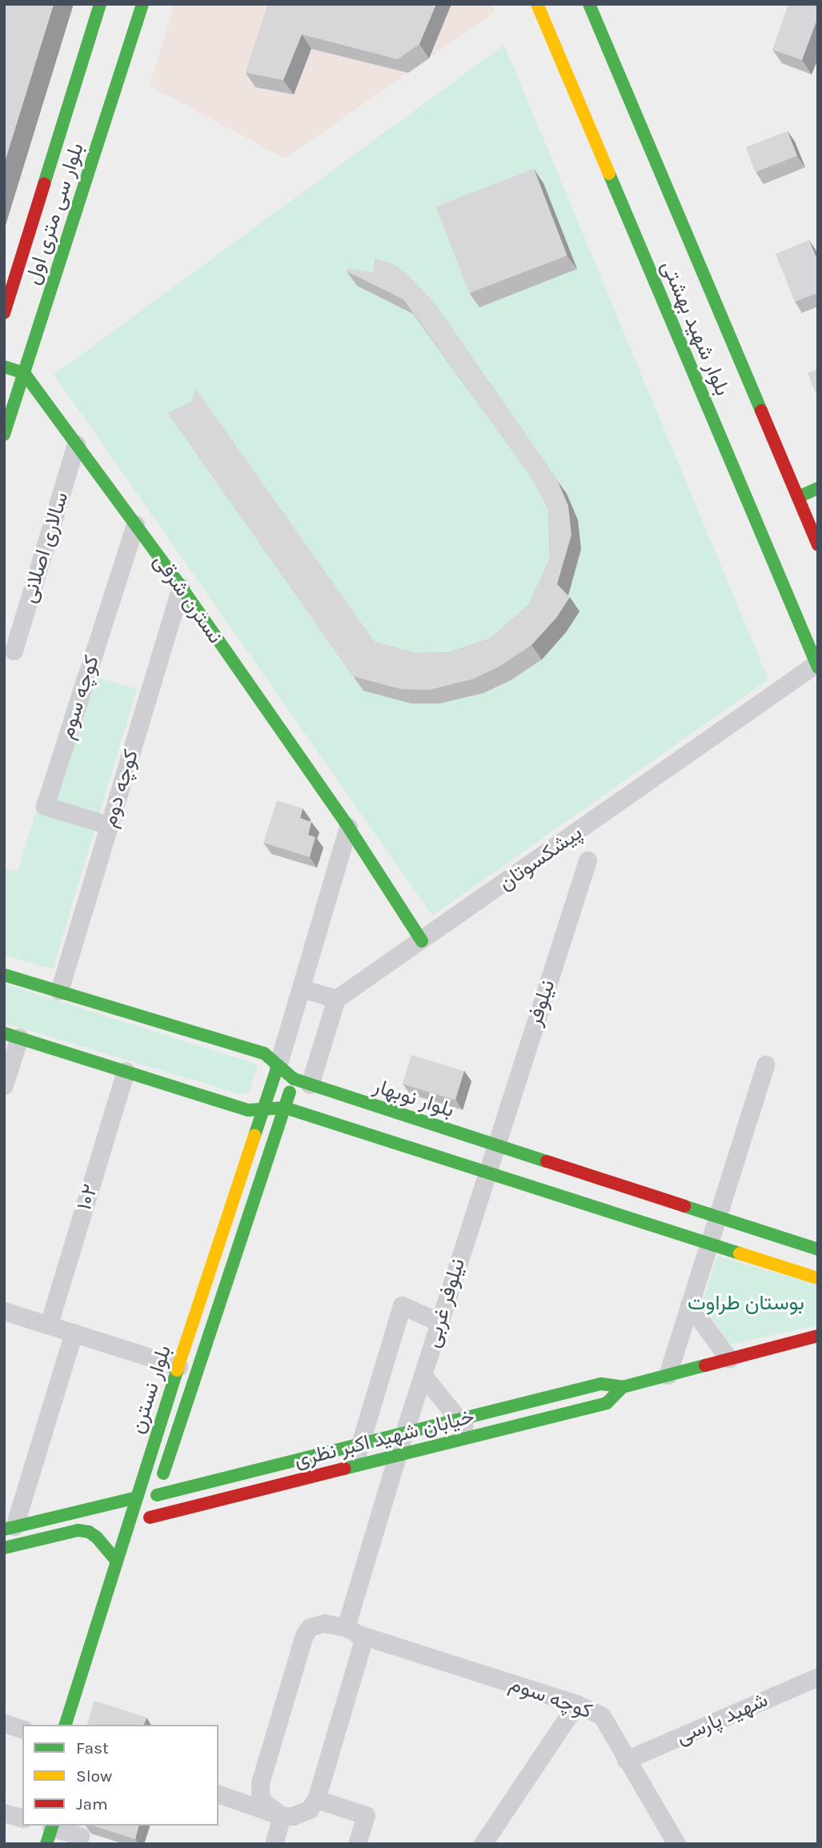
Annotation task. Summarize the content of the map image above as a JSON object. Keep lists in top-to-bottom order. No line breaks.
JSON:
{"streets":{"main road":["بلوار سی متری اول","بلوار شهید بهشتی","نسترن شرقی","بلوار نوبهار","بلوار نسترن","خیابان شهید اکبر نظری"],"street":["سالاری اصلانی","کوچه سوم","کوچه دوم","پیشکسوتان","نیلوفر","۱۰۲","نیلوفر غربی","شهید پارسی"]},"crossings":[["بلوار سی متری اول","نسترن شرقی"],["بلوار شهید بهشتی","پیشکسوتان"],["سالاری اصلانی","نسترن شرقی"],["نسترن شرقی","کوچه سوم"],["نسترن شرقی","کوچه دوم"],["نسترن شرقی","پیشکسوتان"],["کوچه سوم","کوچه دوم"],["کوچه سوم","نیلوفر غربی"],["کوچه سوم","شهید پارسی"],["کوچه دوم","بلوار نوبهار"],["نیلوفر","بلوار نوبهار"],["نیلوفر","نیلوفر غربی"],["بلوار نوبهار","بلوار نسترن"],["نیلوفر غربی","خیابان شهید اکبر نظری"],["بلوار نسترن","خیابان شهید اکبر نظری"]],"parks":["بوستان طراوت"],"legend":["Fast","Slow","Jam"]}
